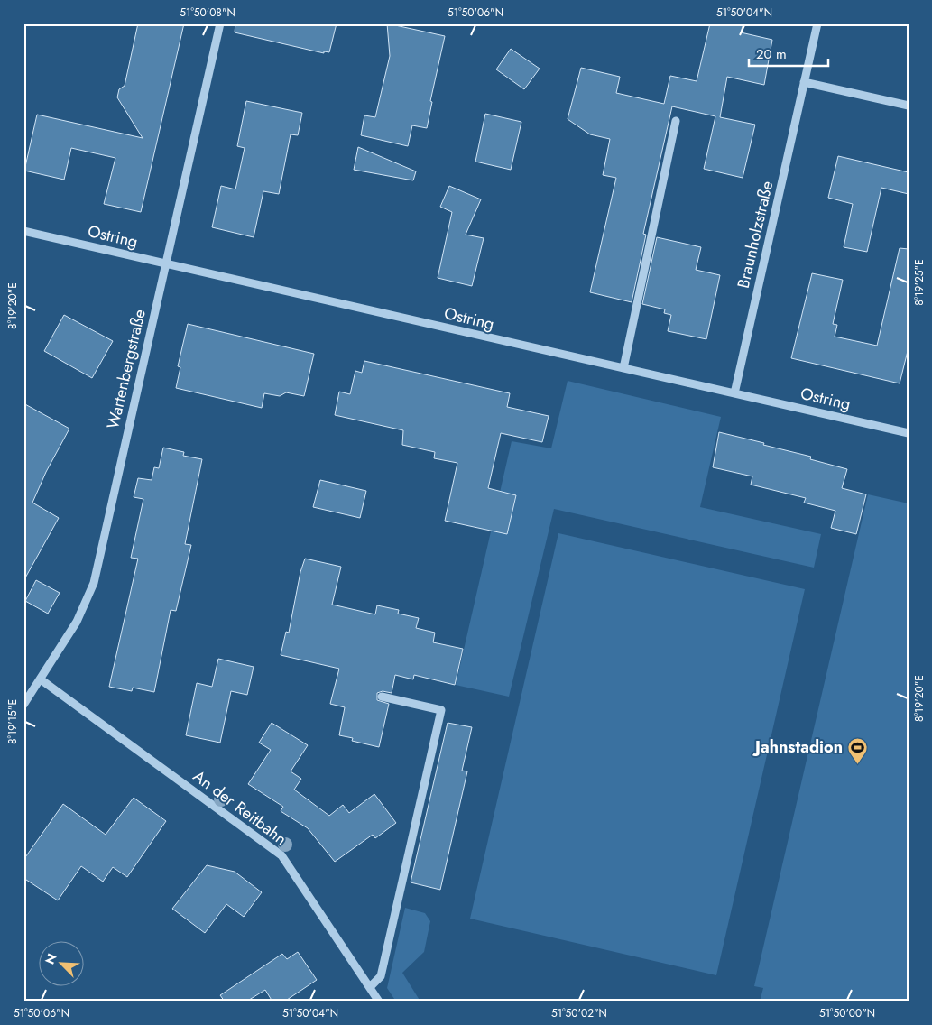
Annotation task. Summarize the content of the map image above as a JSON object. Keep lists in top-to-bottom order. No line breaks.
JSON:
{"streets":{"street":["Braunholzstraße","Ostring","Wartenbergstraße","An der Reitbahn"]},"crossings":[["Braunholzstraße","Ostring"],["Ostring","Wartenbergstraße"],["Wartenbergstraße","An der Reitbahn"]],"places":{"sports":["Jahnstadion"]},"scale_bar":"20 m","north":"top left","coordinates":["51°50'08\"N","51°50'06\"N","51°50'04\"N","8°19'25\"E","8°19'20\"E","8°19'15\"E","51°50'02\"N","51°50'00\"N"]}
